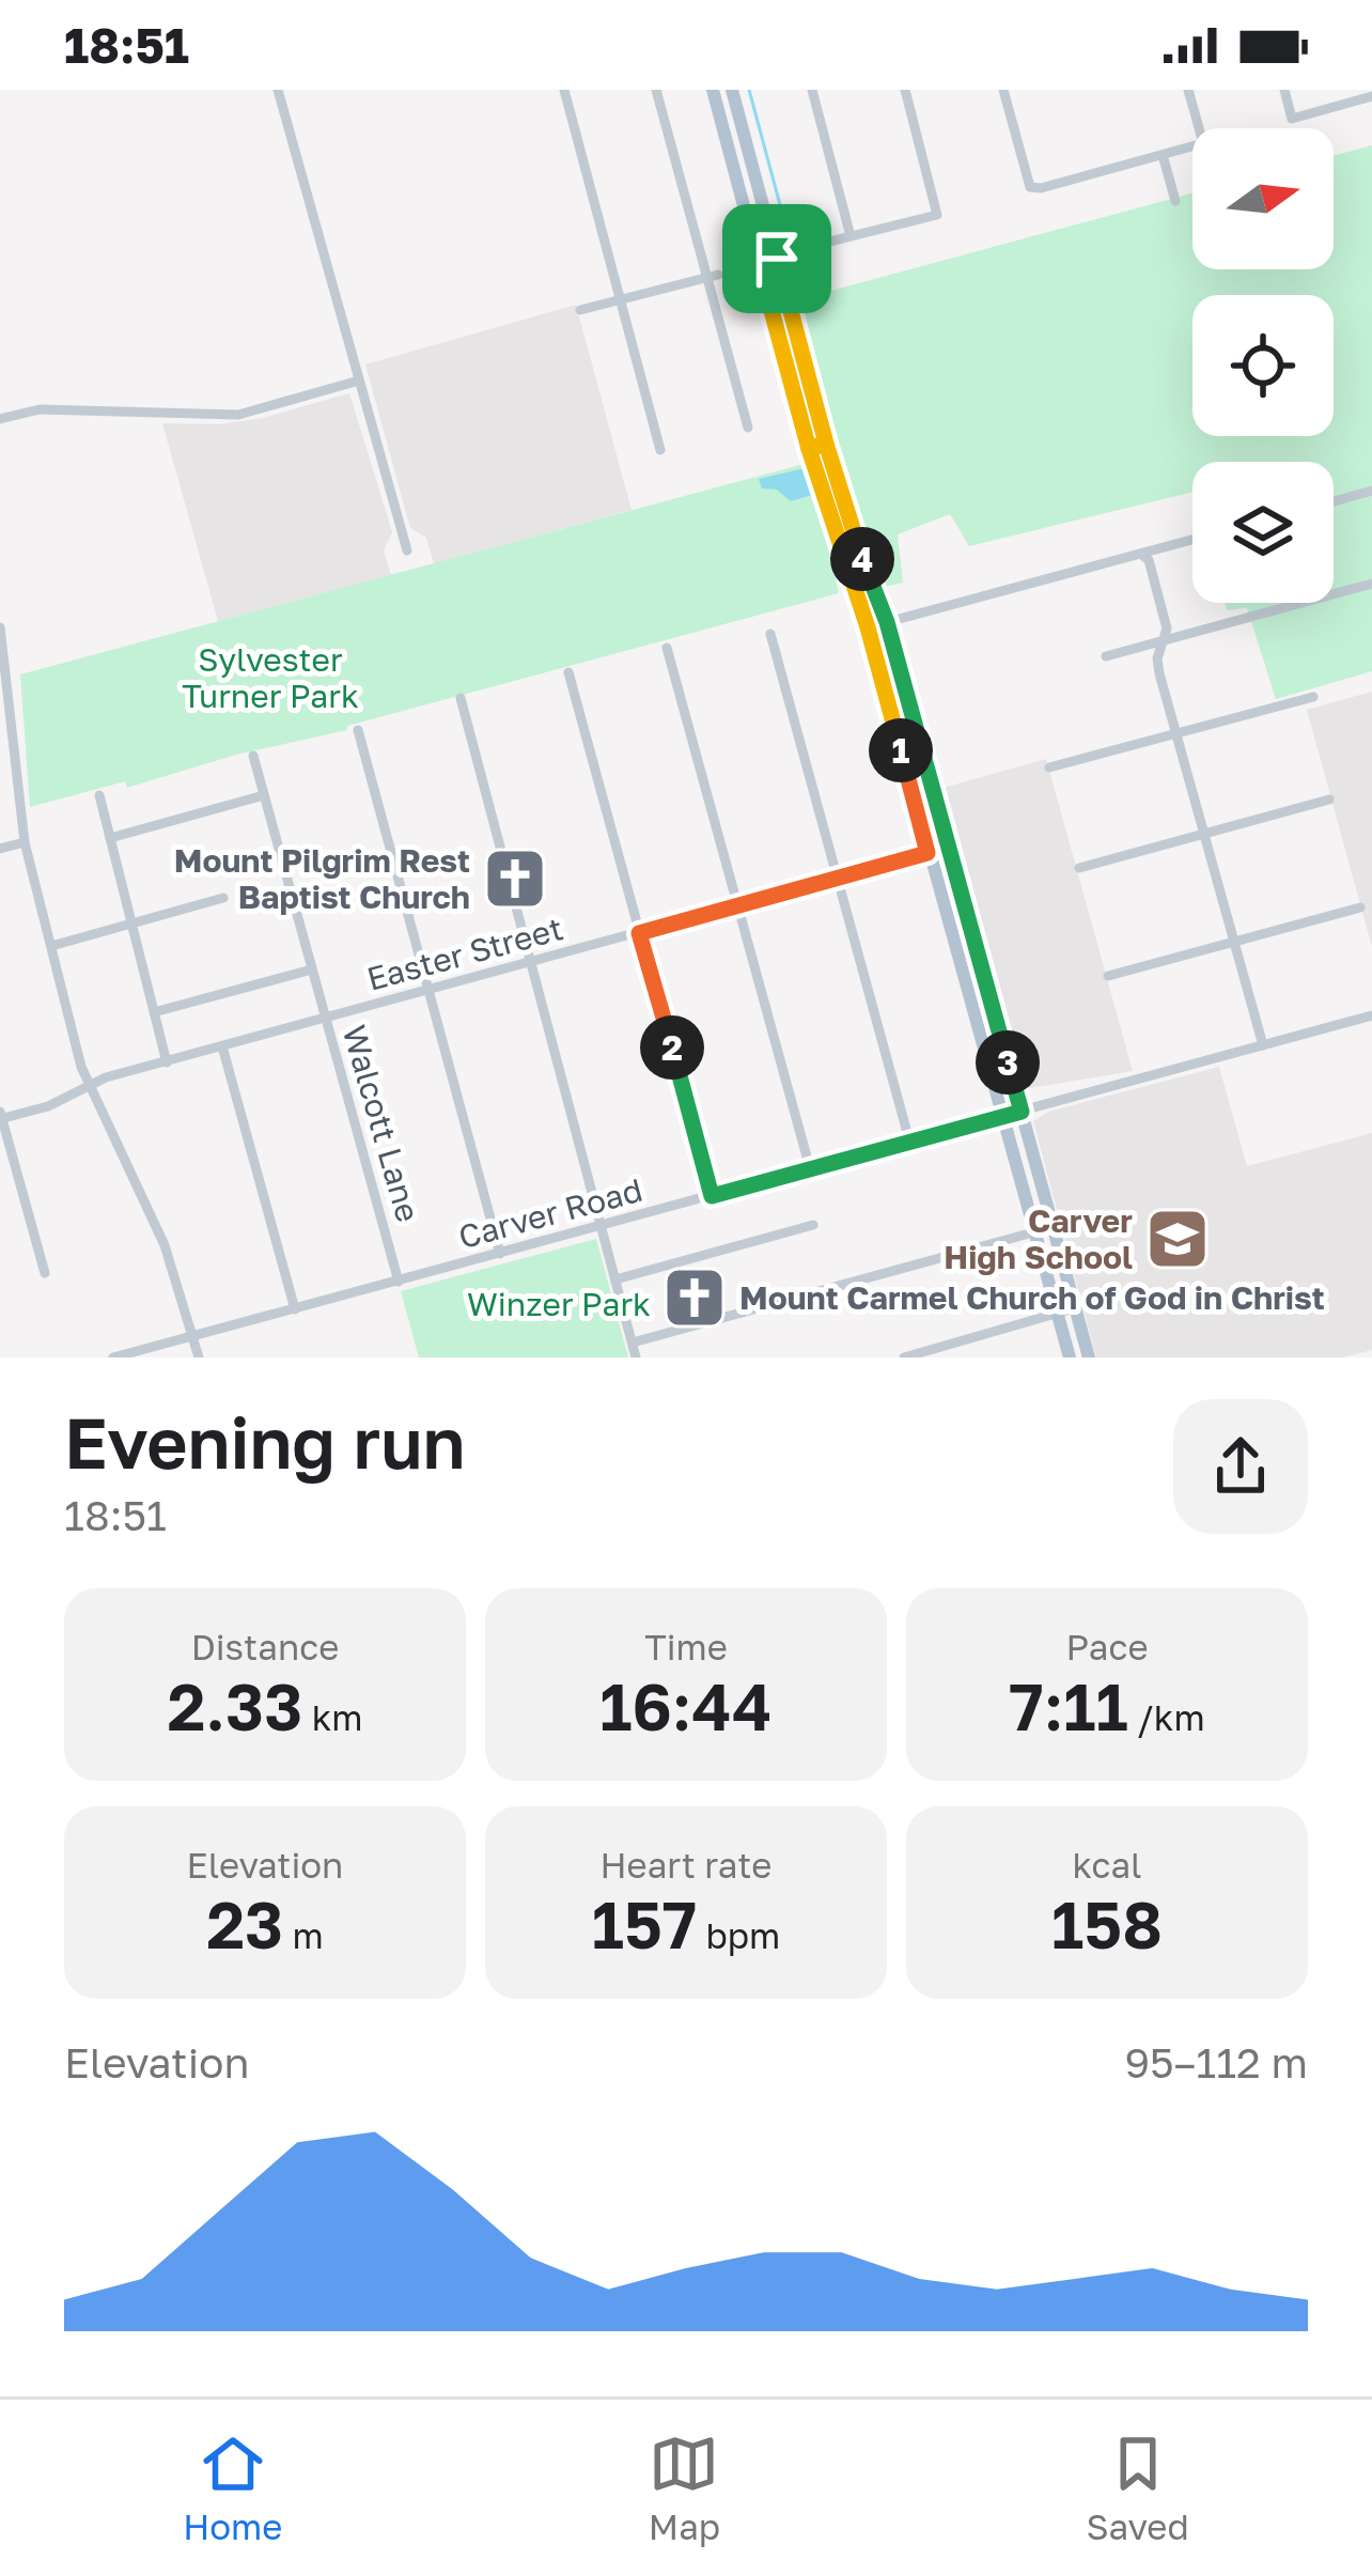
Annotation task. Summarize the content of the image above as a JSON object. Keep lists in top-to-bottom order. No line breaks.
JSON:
{"streets":{"street":["Easter Street","Walcott Lane","Carver Road"]},"crossings":[["Easter Street","Walcott Lane"],["Walcott Lane","Carver Road"]],"parks":["Sylvester Turner Park","Winzer Park"],"places":{"church":["Mount Pilgrim Rest Baptist Church","Mount Carmel Church of God in Christ"],"school or university":["Carver High School"]},"north":"right","page":{"status":"18:51","pins":["4","1","2","3"],"heading":["Evening run","18:51"],"stats":[["Distance","2.33 km"],["Time","16:44"],["Pace","7:11 /km"],["Elevation","23 m"],["Heart rate","157 bpm"],["kcal","158"]],"chart":["Elevation","95–112 m"],"tabs":["Home","Map","Saved"]}}
